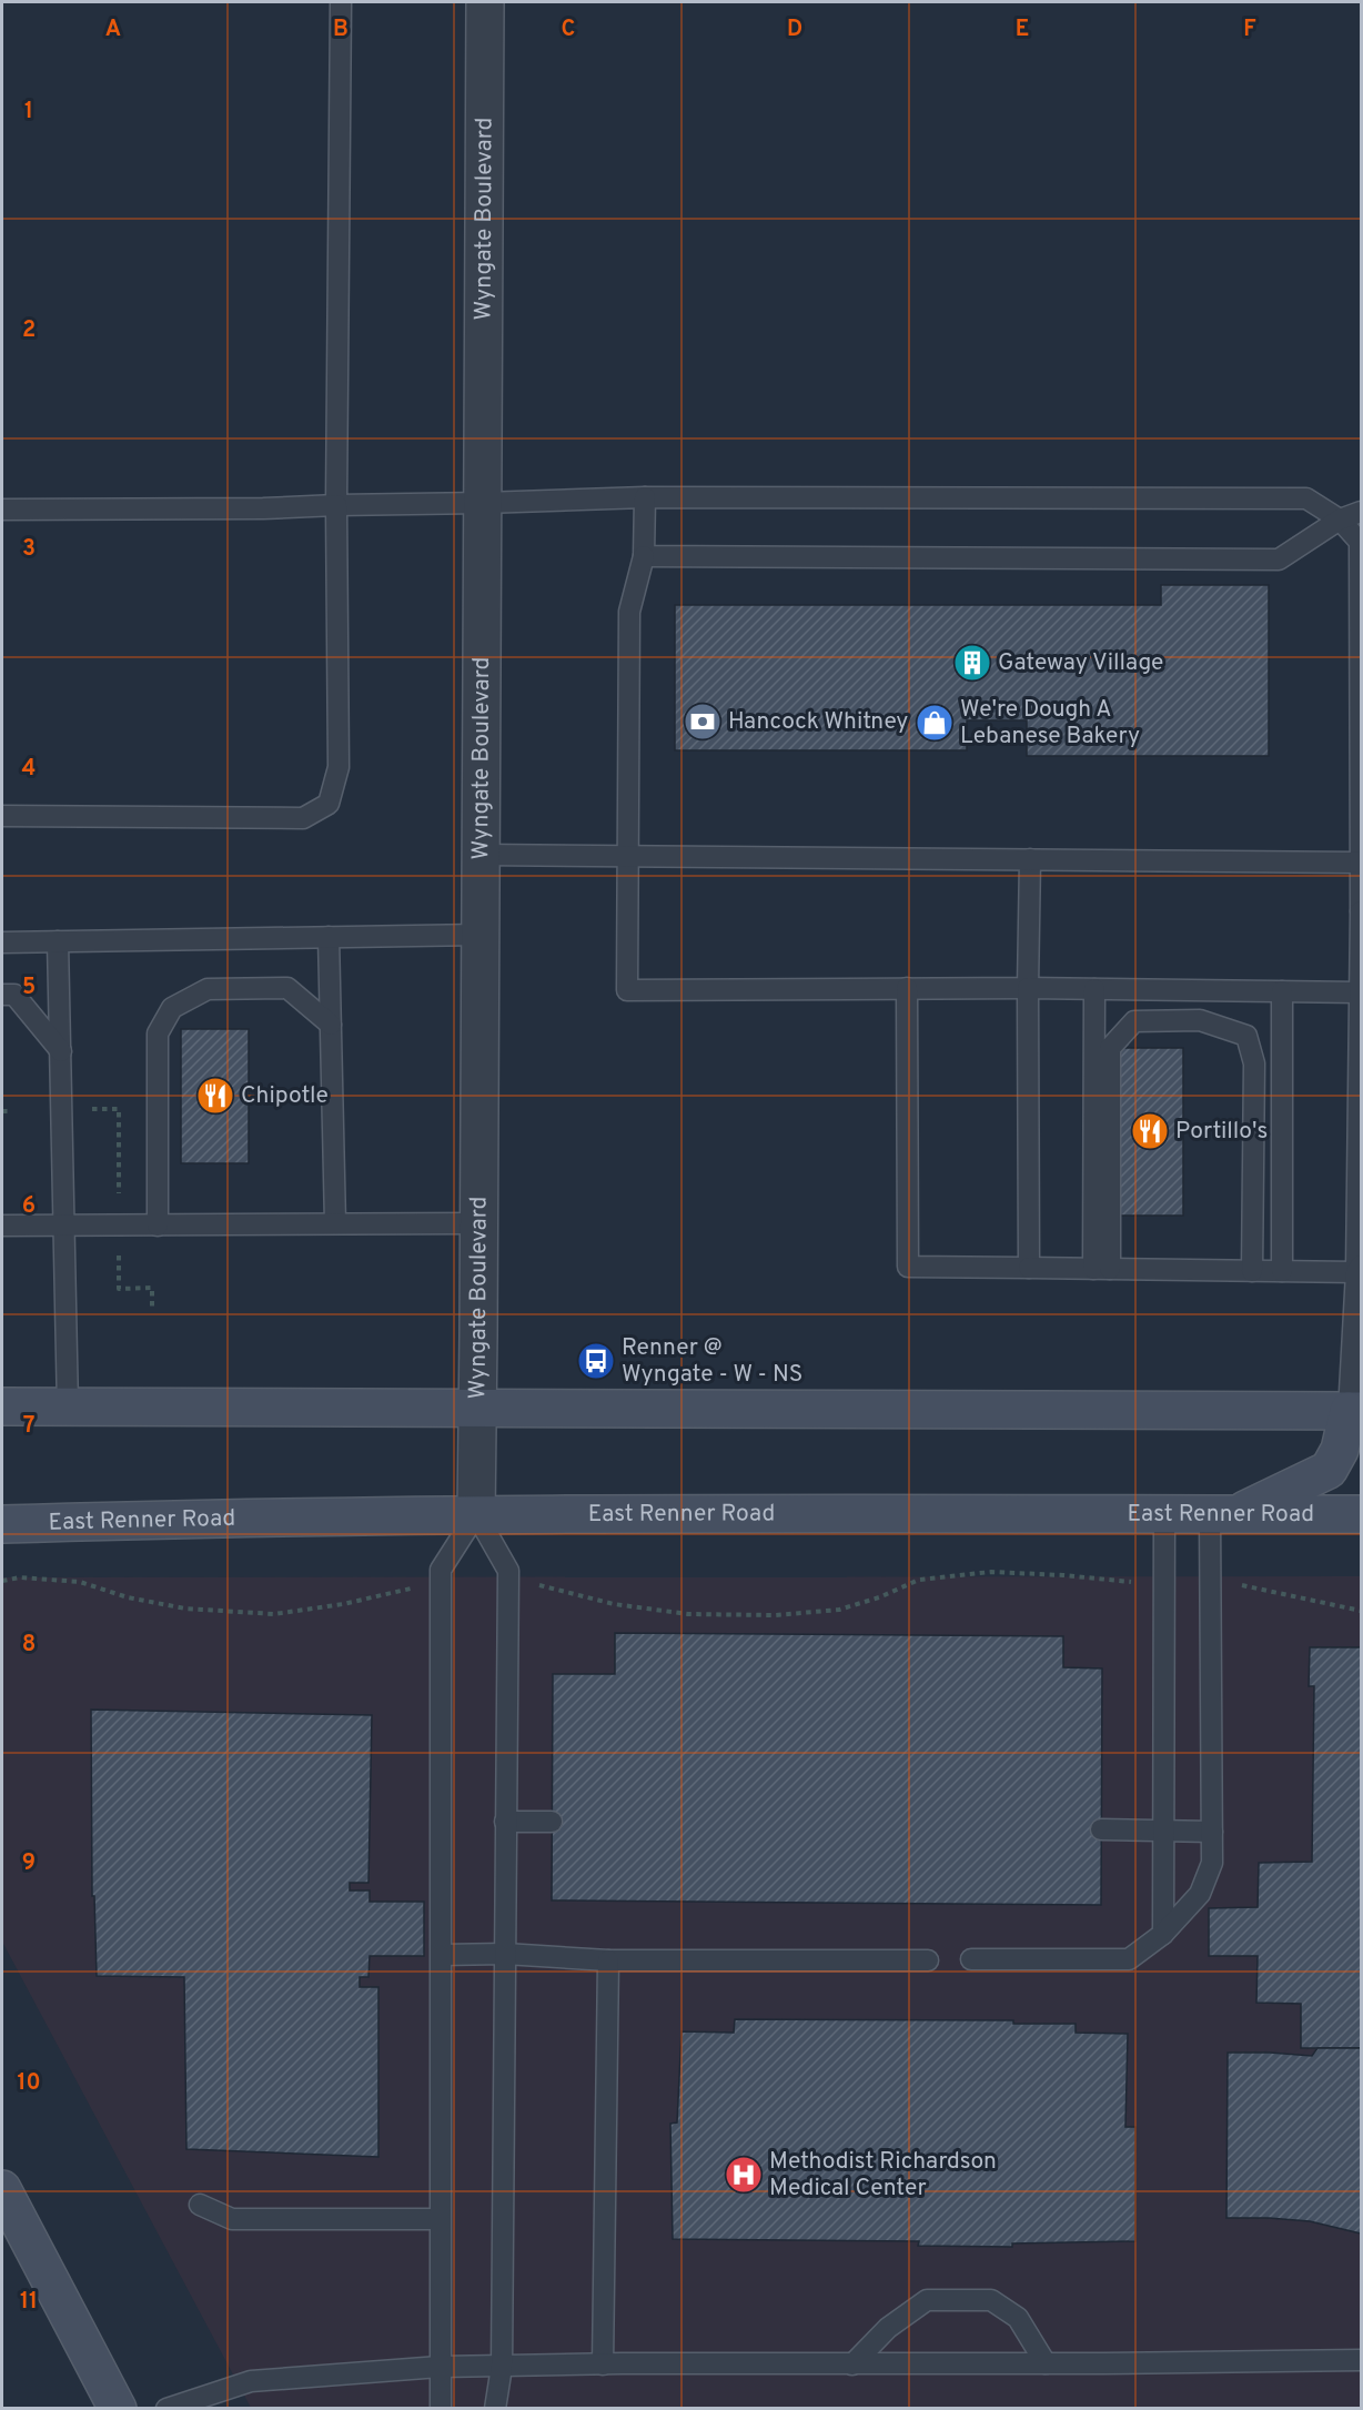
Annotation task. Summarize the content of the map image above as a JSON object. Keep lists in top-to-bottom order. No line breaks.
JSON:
{"streets":{"main road":["East Renner Road"],"street":["Wyngate Boulevard"]},"crossings":[["Wyngate Boulevard","East Renner Road"]],"places":{"building":["Gateway Village"],"bank":["Hancock Whitney"],"shop":["We're Dough A Lebanese Bakery"],"restaurant":["Chipotle","Portillo's"],"bus stop":["Renner @ Wyngate - W - NS"],"hospital":["Methodist Richardson Medical Center"]},"grid":{"columns":["A","B","C","D","E","F"],"rows":["1","2","3","4","5","6","7","8","9","10","11"]}}
